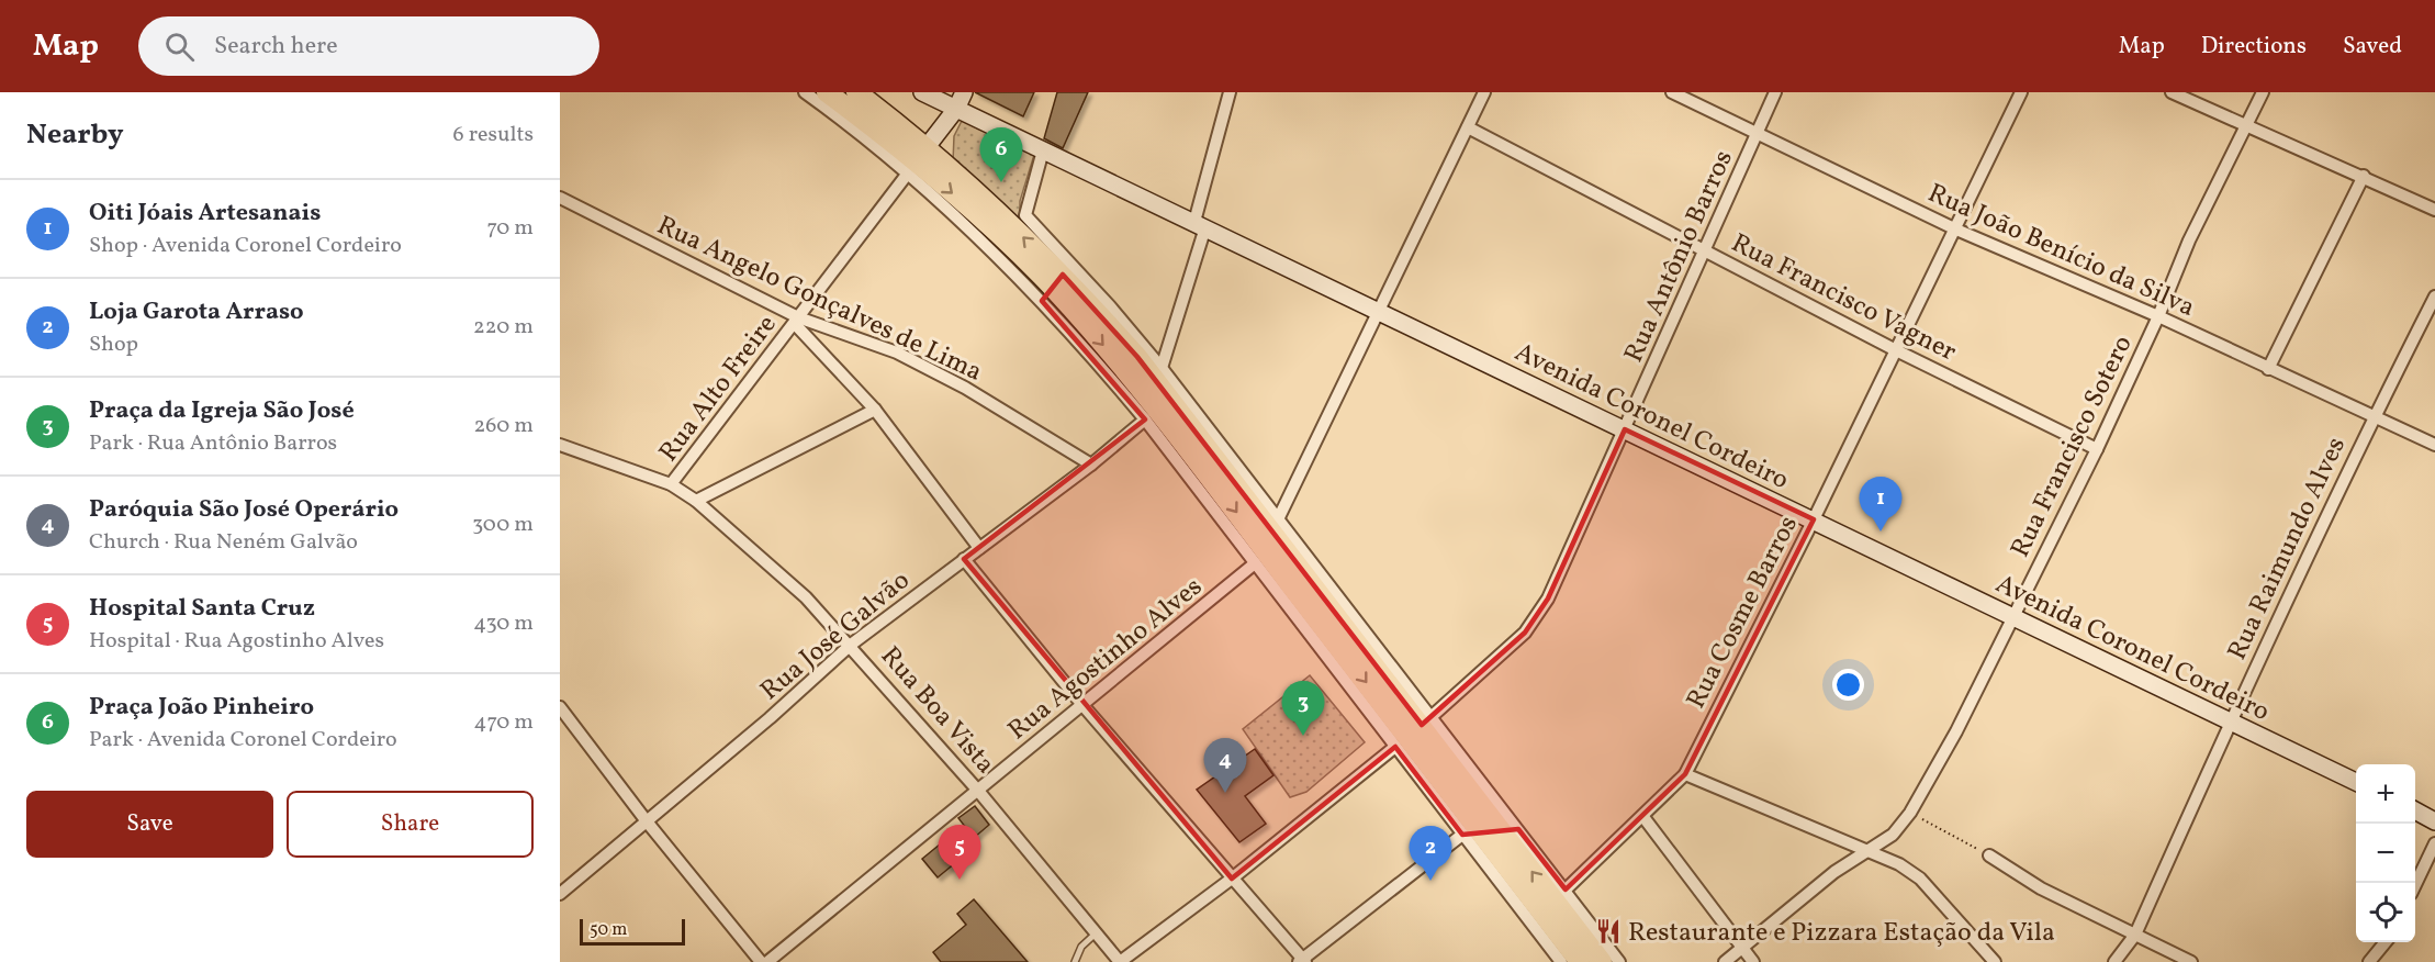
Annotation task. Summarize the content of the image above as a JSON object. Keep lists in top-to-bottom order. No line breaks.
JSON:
{"streets":{"street":["Rua João Benício da Silva","Rua Antônio Barros","Rua Francisco Vagner","Rua Angelo Gonçalves de Lima","Rua Alto Freire","Avenida Coronel Cordeiro","Rua Francisco Sotero","Rua Raimundo Alves","Rua Cosme Barros","Rua José Galvão","Rua Agostinho Alves","Rua Boa Vista"]},"crossings":[["Rua João Benício da Silva","Rua Antônio Barros"],["Rua João Benício da Silva","Rua Francisco Sotero"],["Rua João Benício da Silva","Rua Raimundo Alves"],["Rua João Benício da Silva","Rua Cosme Barros"],["Rua Antônio Barros","Rua Francisco Vagner"],["Rua Antônio Barros","Avenida Coronel Cordeiro"],["Rua Francisco Vagner","Rua Francisco Sotero"],["Rua Francisco Vagner","Rua Cosme Barros"],["Rua Angelo Gonçalves de Lima","Rua Alto Freire"],["Rua Angelo Gonçalves de Lima","Rua José Galvão"],["Rua Alto Freire","Rua Boa Vista"],["Avenida Coronel Cordeiro","Rua Francisco Sotero"],["Avenida Coronel Cordeiro","Rua Raimundo Alves"],["Avenida Coronel Cordeiro","Rua Cosme Barros"],["Rua José Galvão","Rua Boa Vista"],["Rua Agostinho Alves","Rua Boa Vista"]],"places":{"restaurant":["Restaurante e Pizzara Estação da Vila"]},"scale_bar":"50 m","page":{"header":"Map","search":"Search here","nav":["Map","Directions","Saved"],"heading":["Nearby","6 results"],"pins":["6","1","3","4","5","2"],"list":[{"mark":"1","name":"Oiti Jóais Artesanais","note":"Shop · Avenida Coronel Cordeiro","value":"70 m"},{"mark":"2","name":"Loja Garota Arraso","note":"Shop","value":"220 m"},{"mark":"3","name":"Praça da Igreja São José","note":"Park · Rua Antônio Barros","value":"260 m"},{"mark":"4","name":"Paróquia São José Operário","note":"Church · Rua Neném Galvão","value":"300 m"},{"mark":"5","name":"Hospital Santa Cruz","note":"Hospital · Rua Agostinho Alves","value":"430 m"},{"mark":"6","name":"Praça João Pinheiro","note":"Park · Avenida Coronel Cordeiro","value":"470 m"}],"map_buttons":["+","−"],"buttons":["Save","Share"],"scale":"50 m"}}
